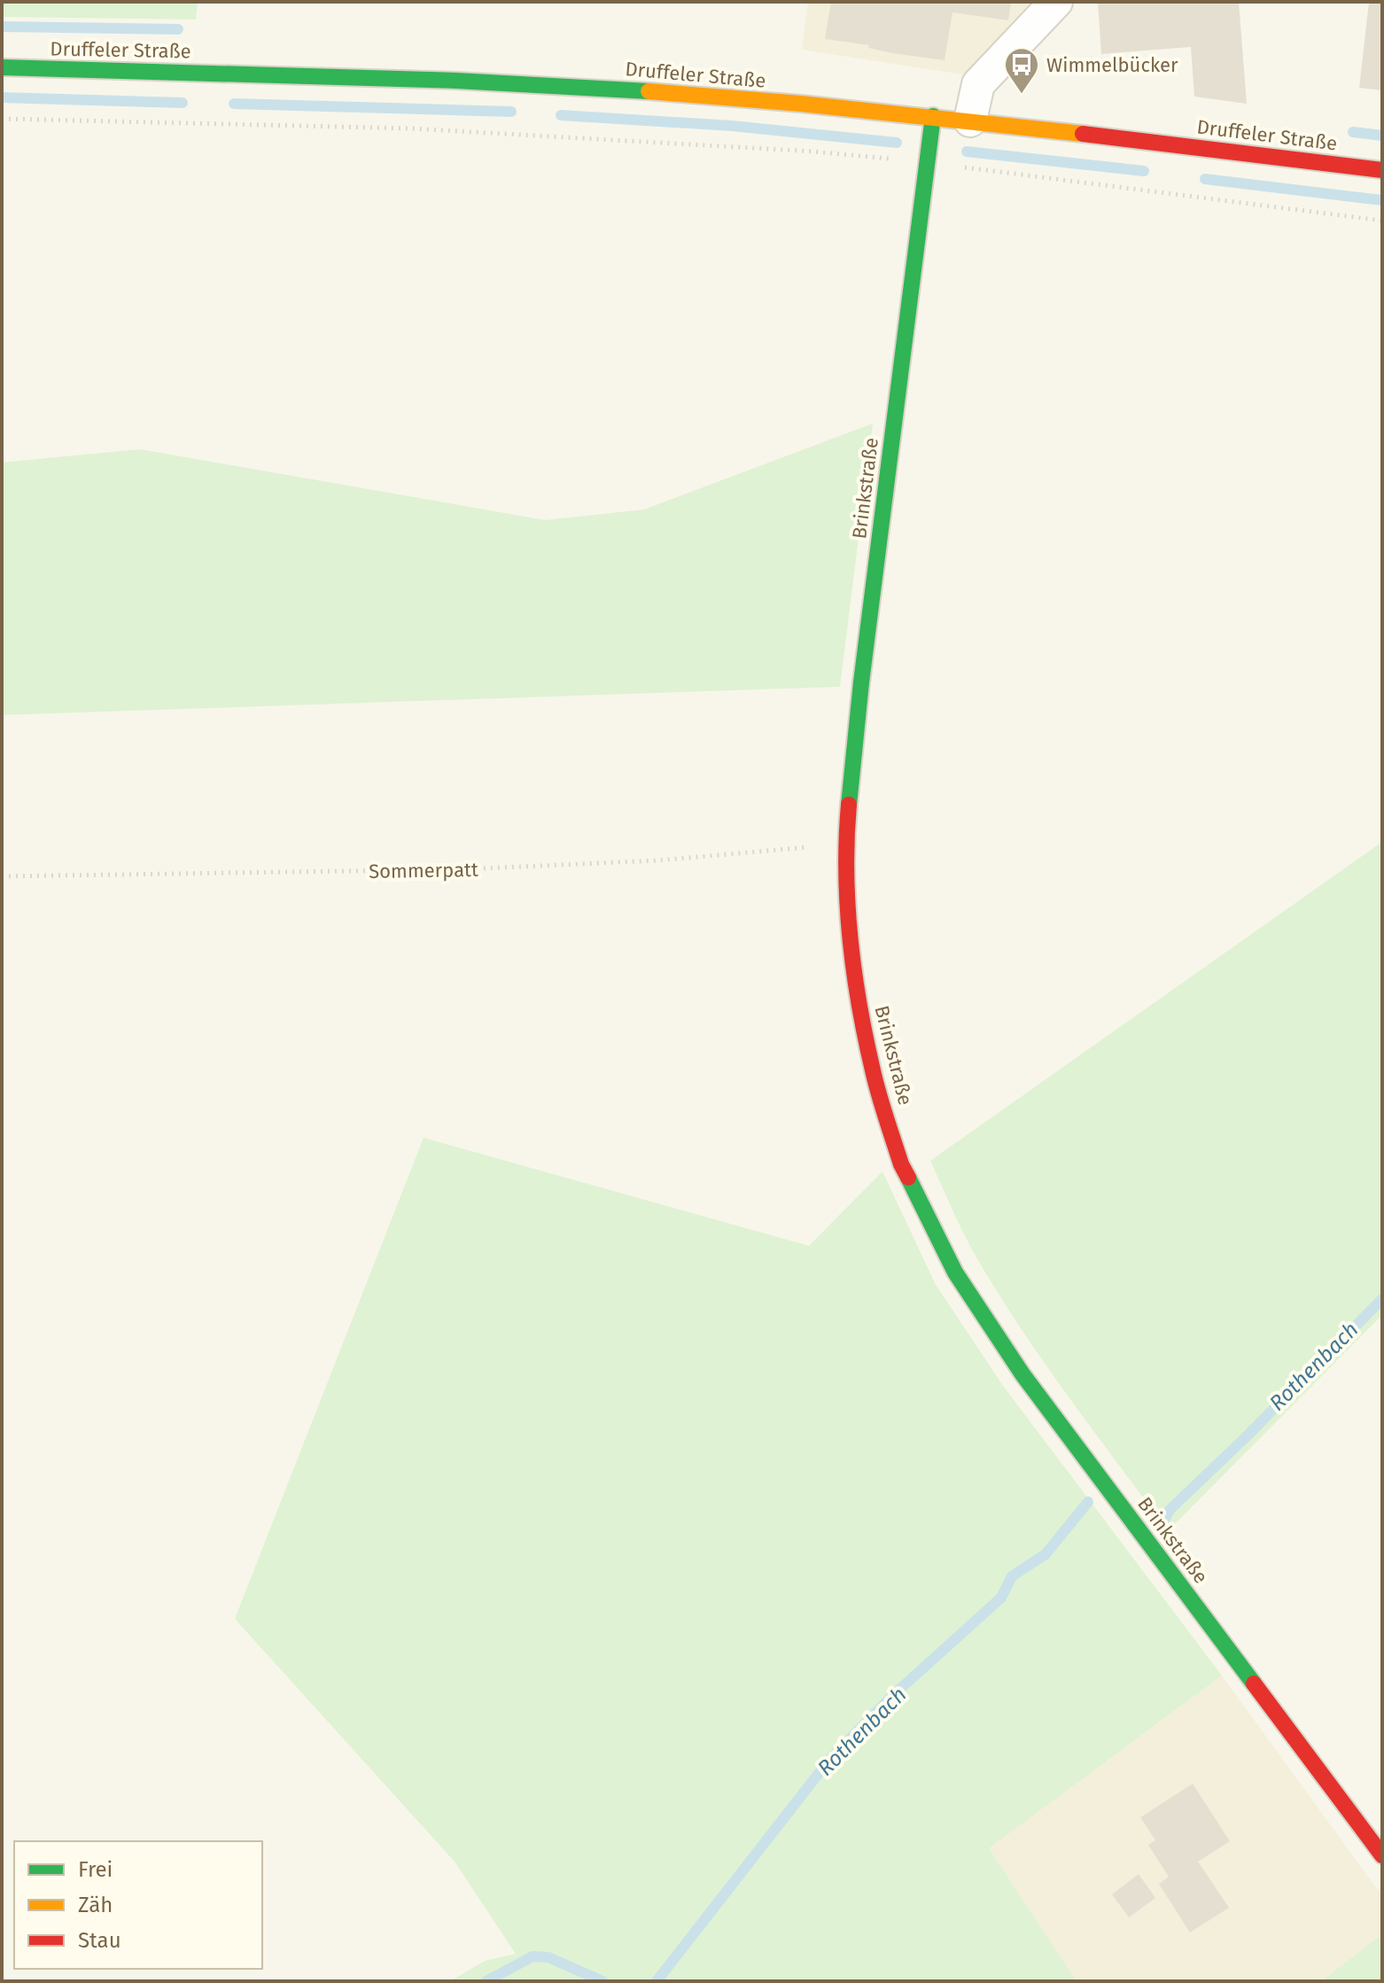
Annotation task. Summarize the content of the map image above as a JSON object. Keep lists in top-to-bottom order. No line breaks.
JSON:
{"streets":{"street":["Druffeler Straße","Brinkstraße"],"path":["Sommerpatt"]},"crossings":[["Druffeler Straße","Brinkstraße"],["Brinkstraße","Sommerpatt"]],"water":["Rothenbach"],"places":{"bus stop":["Wimmelbücker"]},"legend":["Frei","Zäh","Stau"]}
